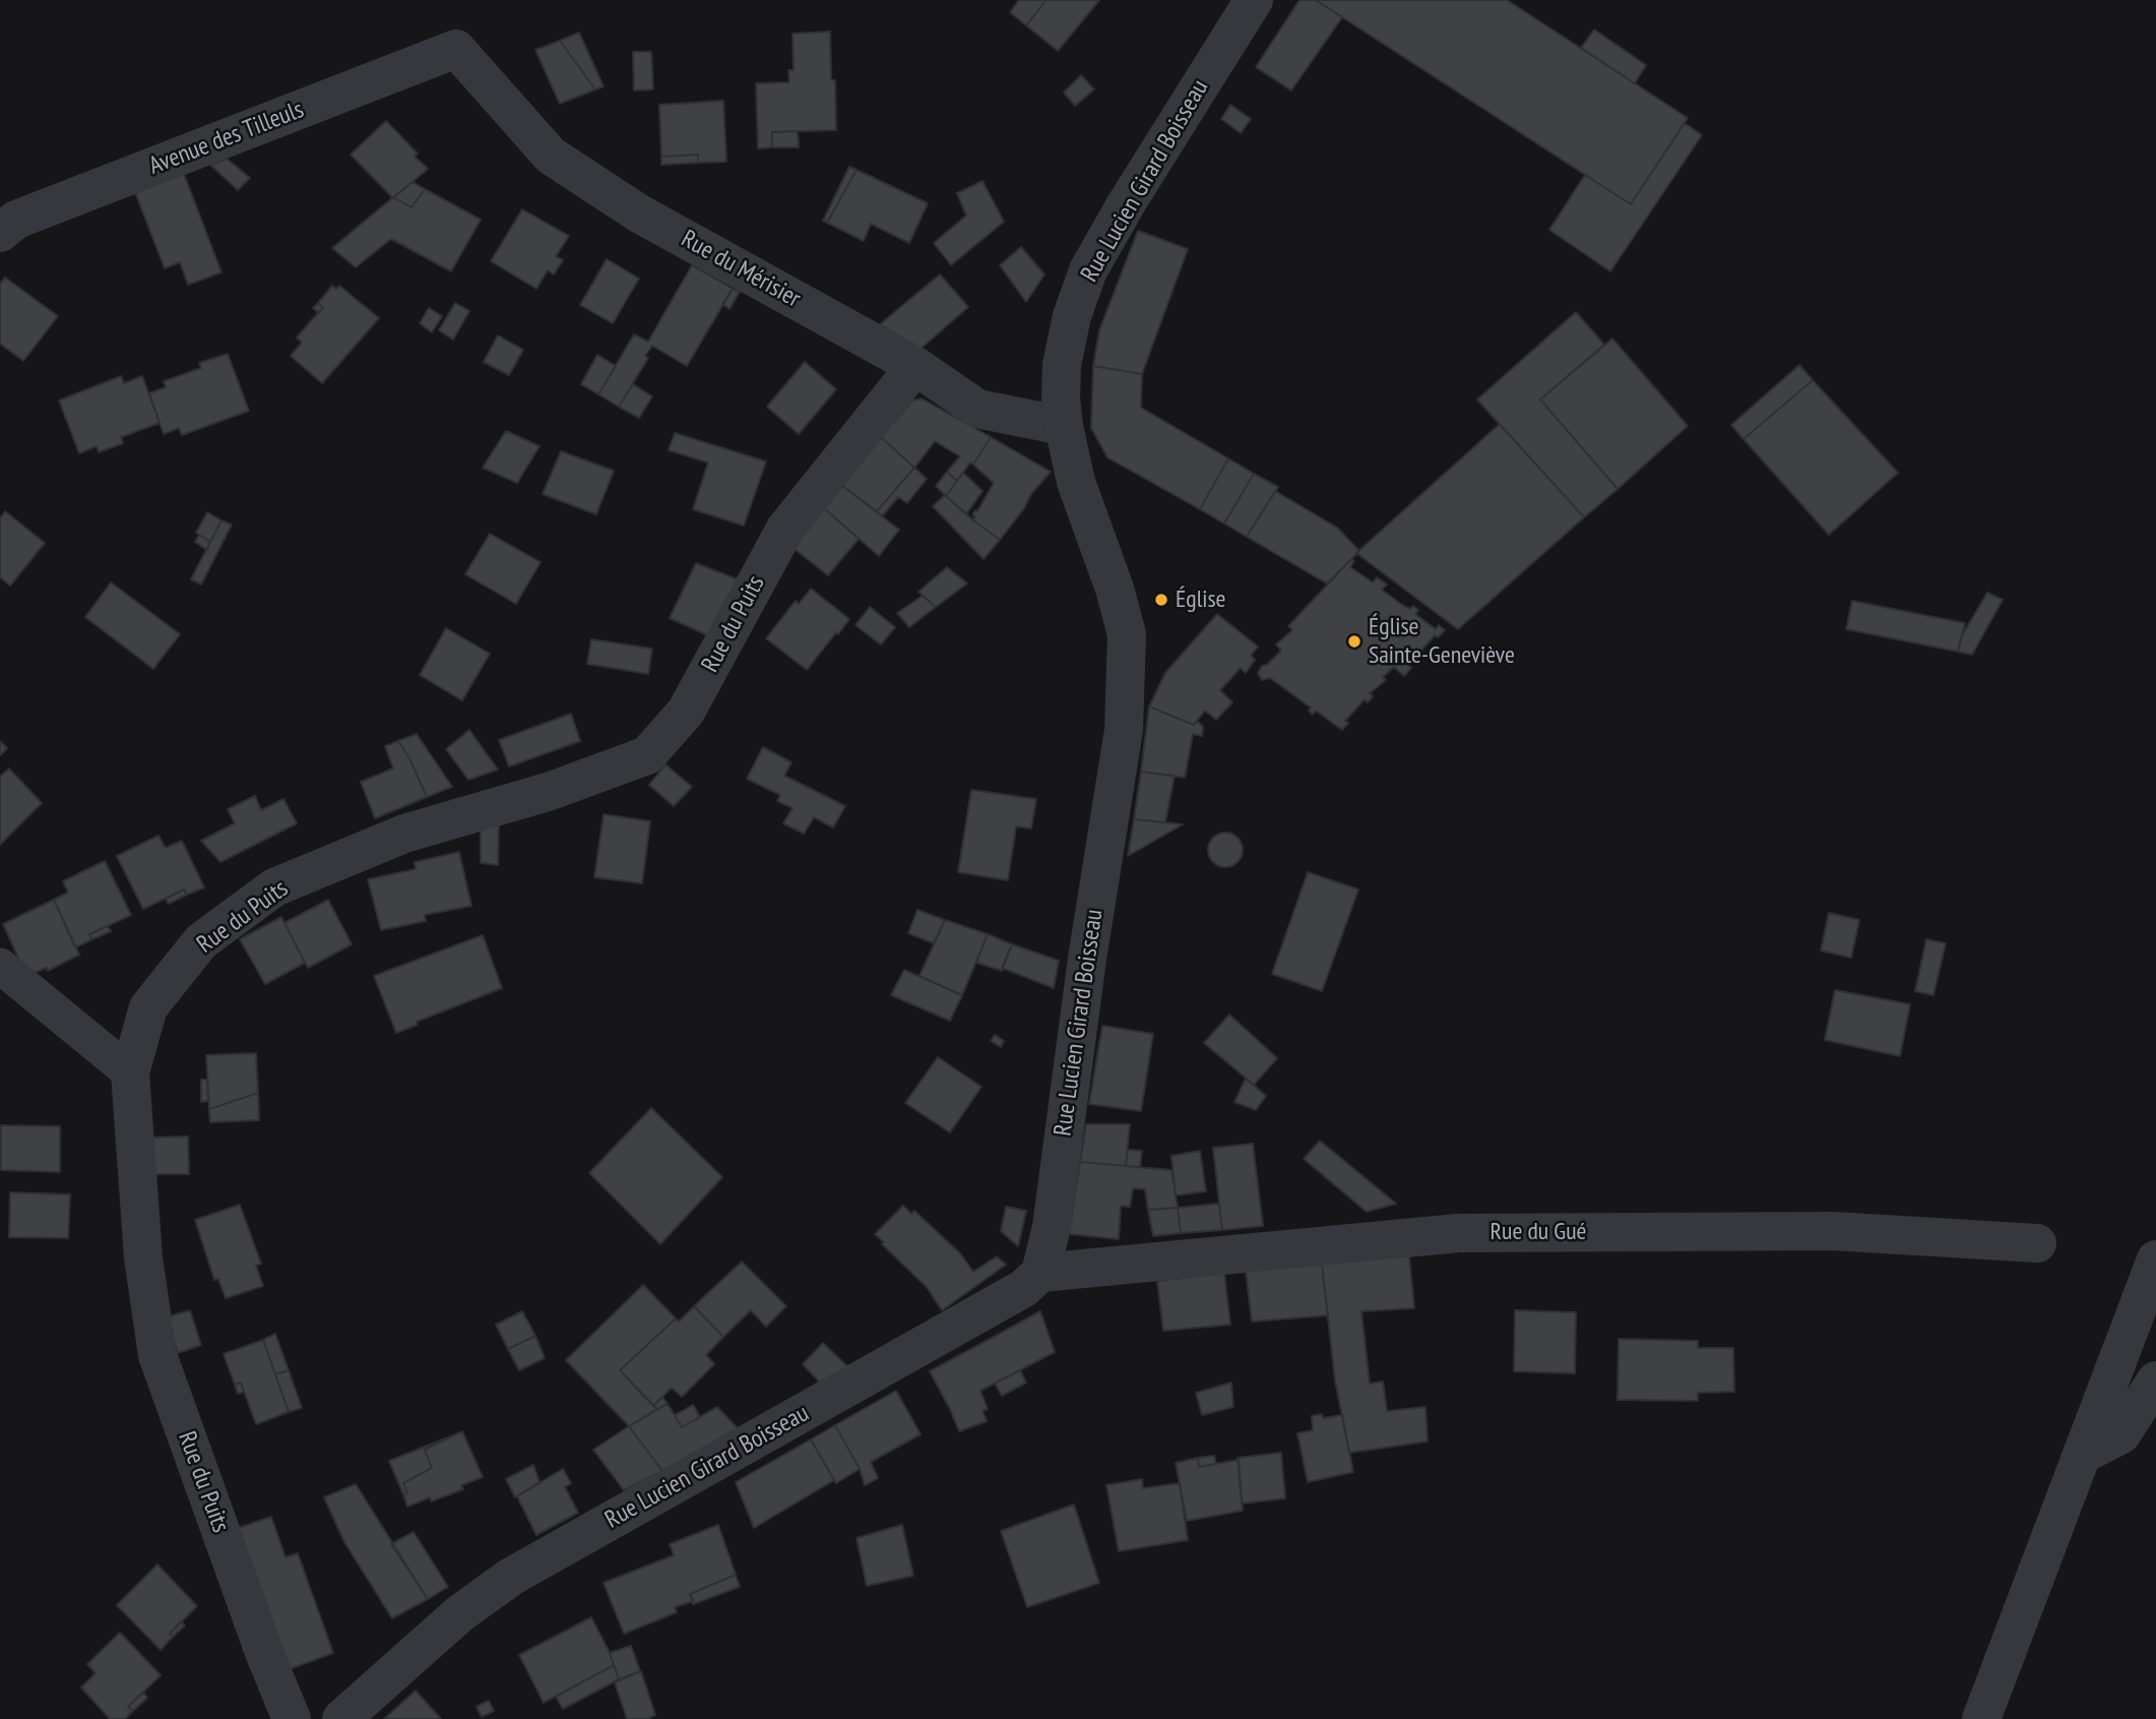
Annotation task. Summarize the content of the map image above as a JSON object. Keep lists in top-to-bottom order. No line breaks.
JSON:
{"streets":{"street":["Avenue des Tilleuls","Rue Lucien Girard Boisseau","Rue du Mérisier","Rue du Puits","Rue du Gué"]},"crossings":[["Avenue des Tilleuls","Rue du Mérisier"],["Rue Lucien Girard Boisseau","Rue du Mérisier"],["Rue Lucien Girard Boisseau","Rue du Gué"],["Rue du Mérisier","Rue du Puits"]],"places":["Église","Église Sainte-Geneviève"]}
